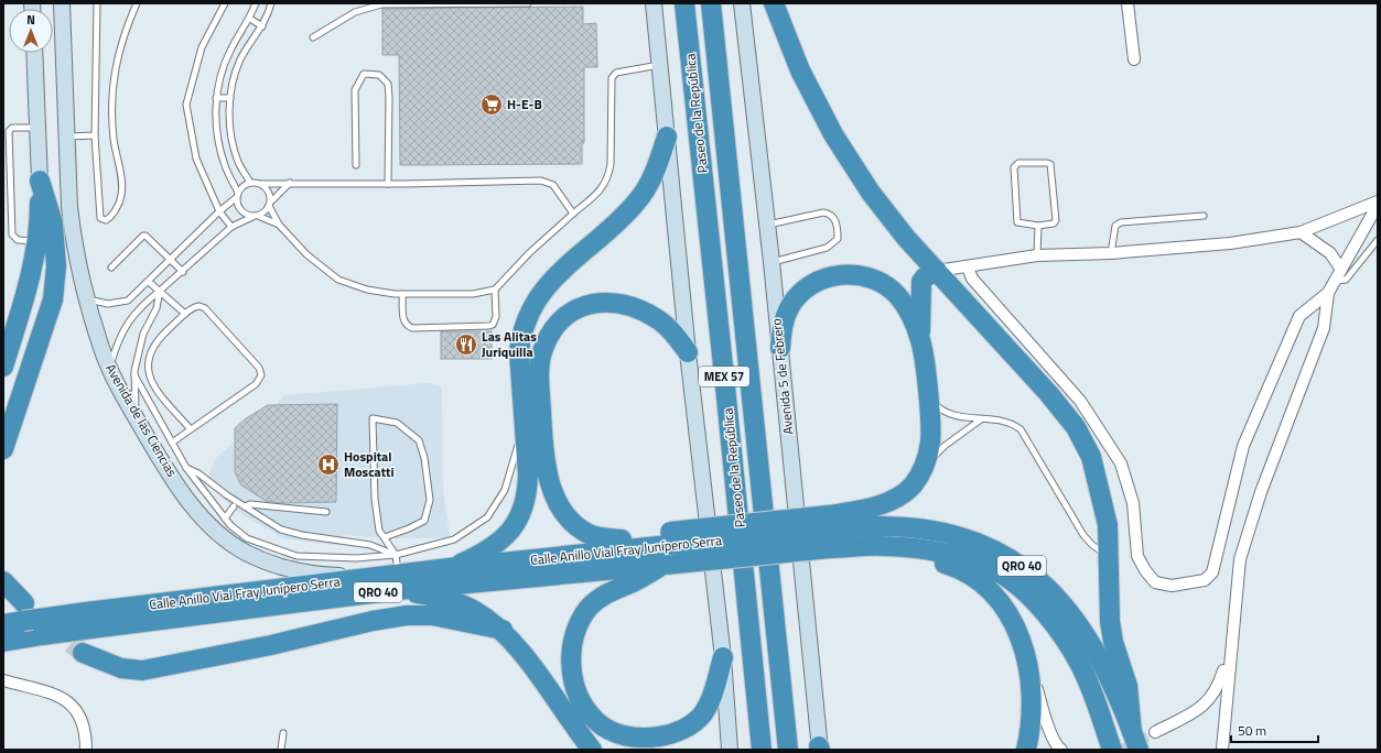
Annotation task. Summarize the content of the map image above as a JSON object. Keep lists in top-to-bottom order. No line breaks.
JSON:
{"streets":{"highway":["Paseo de la República","MEX 57","Calle Anillo Vial Fray Junípero Serra","QRO 40"],"main road":["Avenida 5 de Febrero","Avenida de las Ciencias"]},"crossings":[["Avenida de las Ciencias","Calle Anillo Vial Fray Junípero Serra"]],"places":{"supermarket":["H-E-B"],"restaurant":["Las Alitas Juriquilla"],"hospital":["Hospital Moscatti"]},"scale_bar":"50 m","north":"top"}
